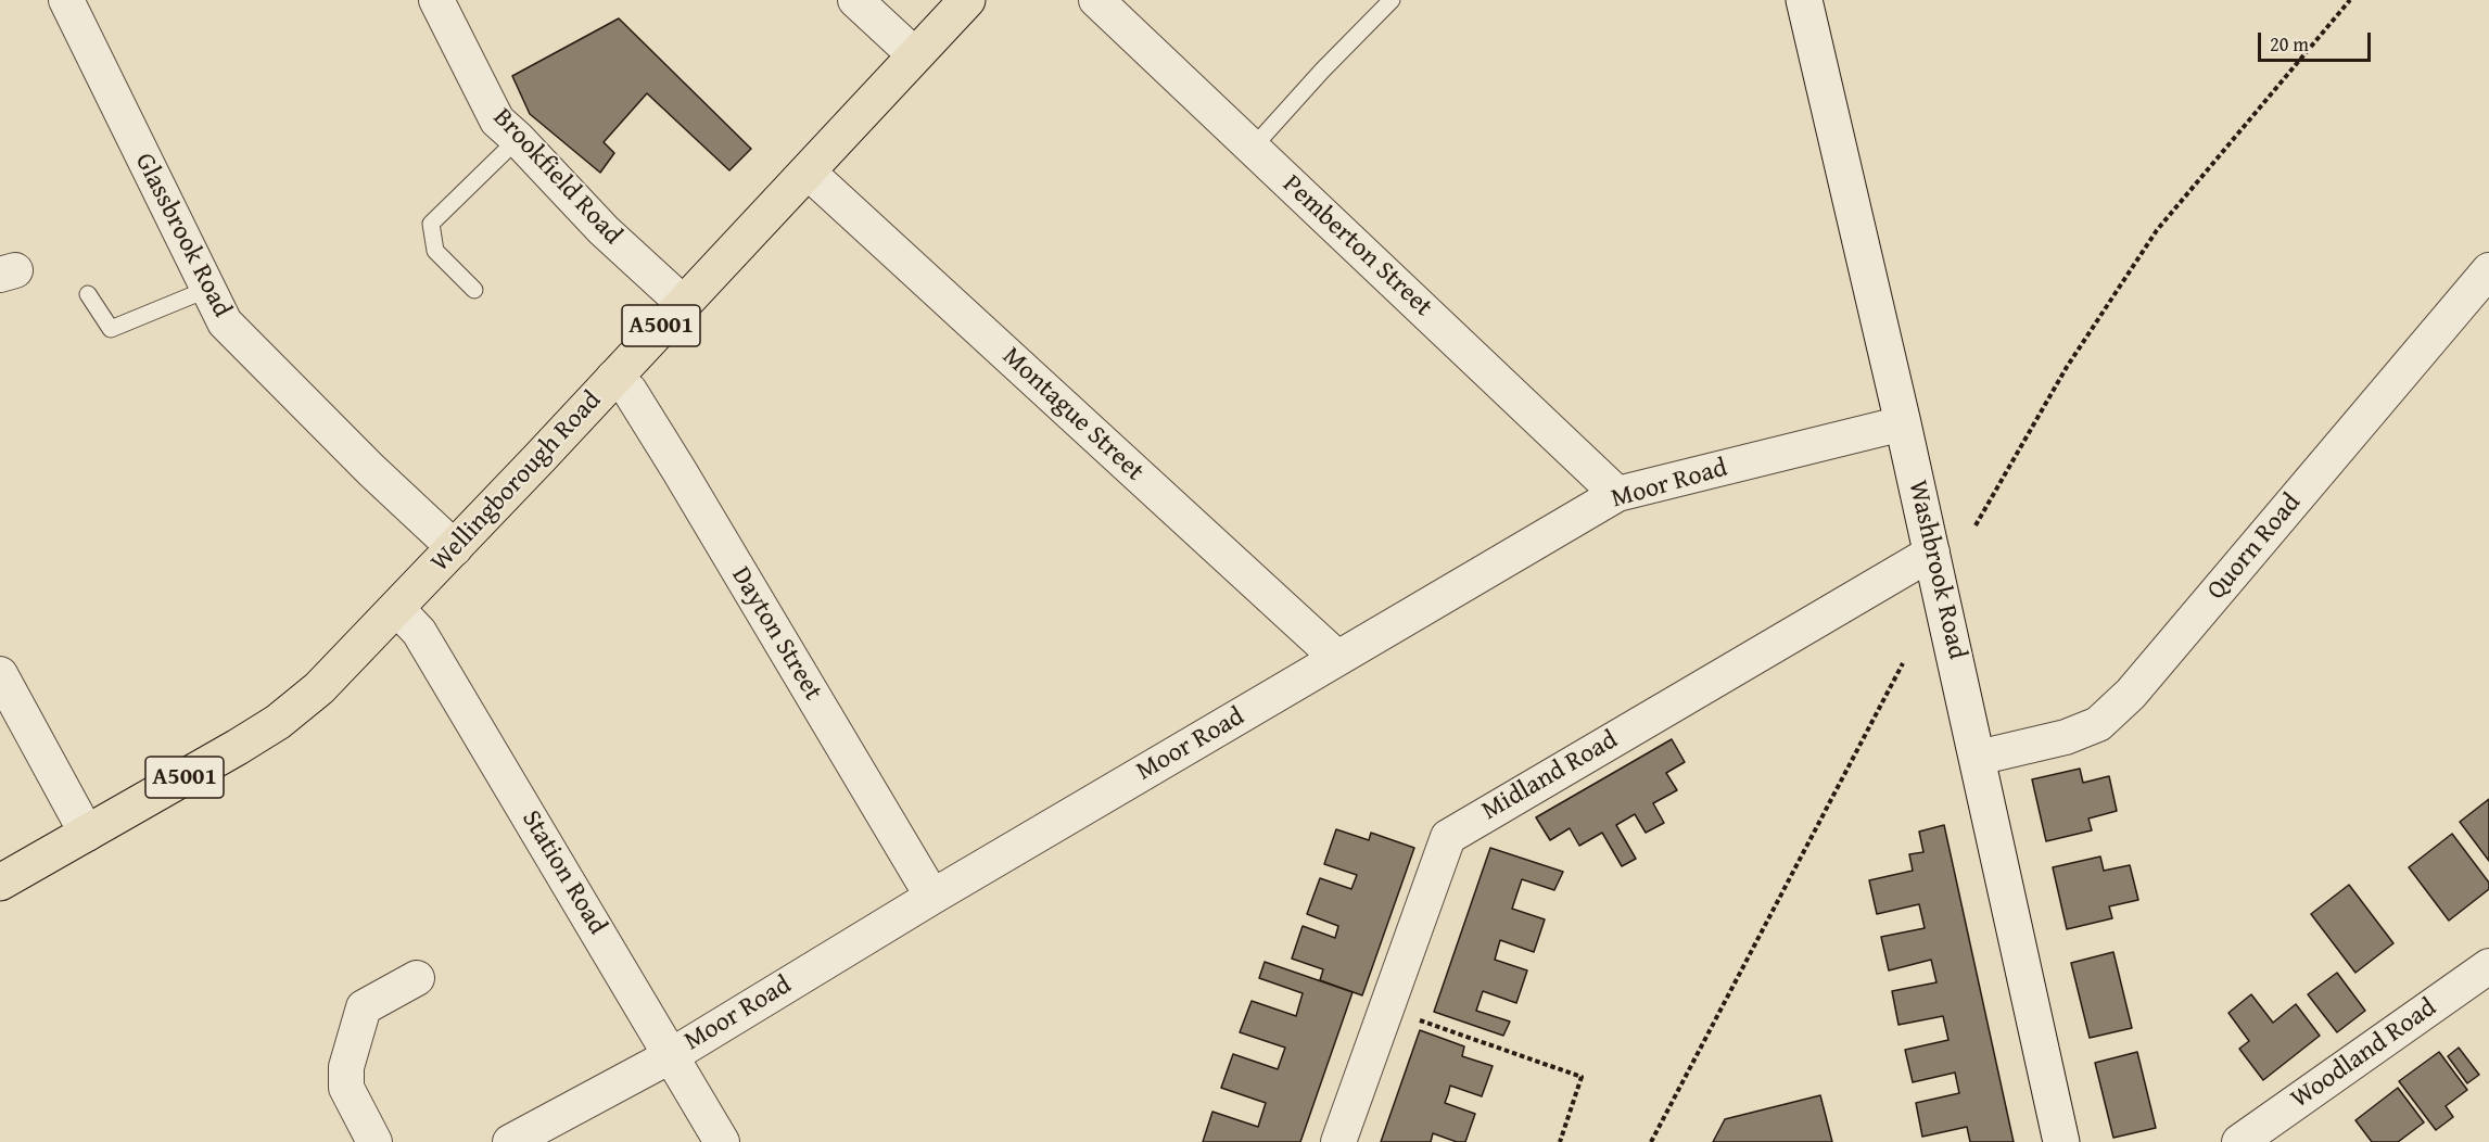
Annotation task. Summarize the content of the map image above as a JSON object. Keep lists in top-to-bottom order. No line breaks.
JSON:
{"streets":{"main road":["A5001","Wellingborough Road","Washbrook Road"],"street":["Brookfield Road","Glassbrook Road","Pemberton Street","Montague Street","Moor Road","Quorn Road","Dayton Street","Midland Road","Station Road","Woodland Road"]},"crossings":[["Brookfield Road","Wellingborough Road"],["Glassbrook Road","Wellingborough Road"],["Pemberton Street","Moor Road"],["Montague Street","Wellingborough Road"],["Montague Street","Moor Road"],["Wellingborough Road","Dayton Street"],["Wellingborough Road","Station Road"],["Moor Road","Washbrook Road"],["Moor Road","Dayton Street"],["Moor Road","Station Road"],["Quorn Road","Washbrook Road"],["Washbrook Road","Midland Road"]],"scale_bar":"20 m"}
